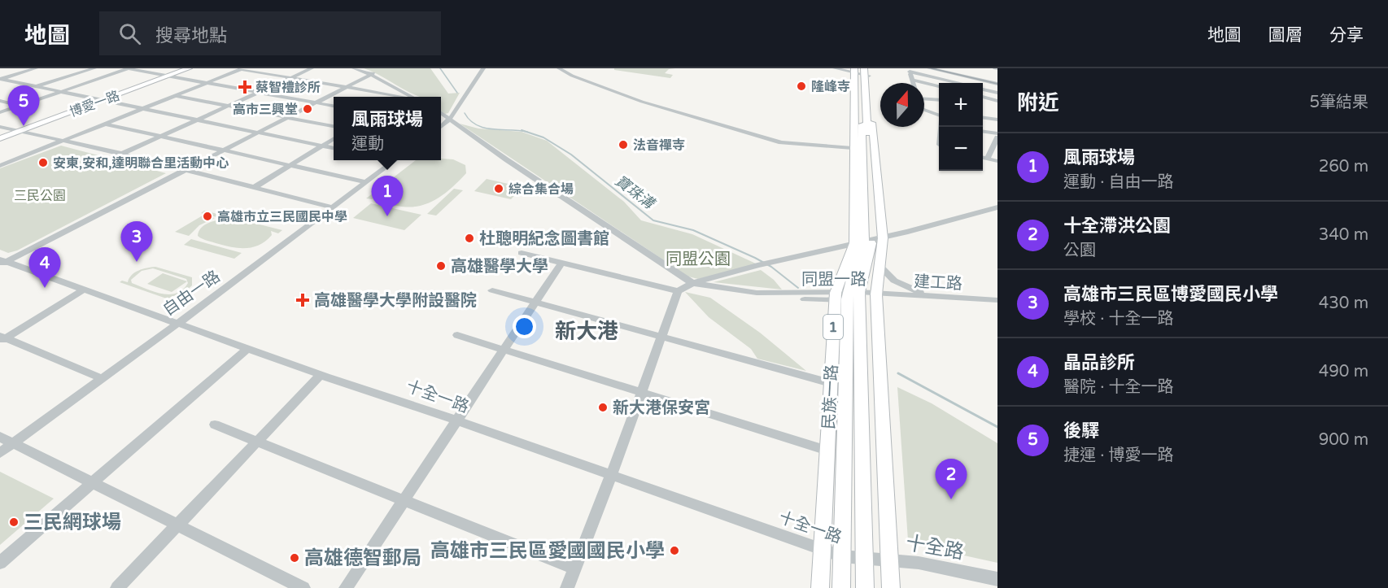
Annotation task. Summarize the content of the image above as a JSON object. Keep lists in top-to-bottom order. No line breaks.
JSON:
{"streets":{"main road":["博愛一路","1","民族一路"],"street":["同盟一路","建工路","自由一路","十全一路","十全路"]},"crossings":[["同盟一路","建工路"],["同盟一路","民族一路"],["建工路","民族一路"],["自由一路","十全一路"],["十全一路","民族一路"],["十全一路","十全路"],["民族一路","十全路"]],"districts":["新大港"],"water":["寶珠溝"],"parks":["三民公園","同盟公園"],"places":{"other":["隆峰寺","高市三興堂","法音禪寺","安東,安和,達明聯合里活動中心","綜合集合場","高雄市立三民國民中學","杜聰明紀念圖書館","高雄醫學大學","新大港保安宮","三民網球場","高雄市三民區愛國國民小學","高雄德智郵局"],"health":["蔡智禮診所","高雄醫學大學附設醫院"]},"north":"top","page":{"header":"地圖","search":"搜尋地點","nav":["地圖","圖層","分享"],"heading":["附近","5筆結果"],"map_buttons":["+","−"],"pins":["5","1","3","4","2"],"popup":["風雨球場","運動"],"list":[{"mark":"1","name":"風雨球場","note":"運動 · 自由一路","value":"260 m"},{"mark":"2","name":"十全滯洪公園","note":"公園","value":"340 m"},{"mark":"3","name":"高雄市三民區博愛國民小學","note":"學校 · 十全一路","value":"430 m"},{"mark":"4","name":"晶品診所","note":"醫院 · 十全一路","value":"490 m"},{"mark":"5","name":"後驛","note":"捷運 · 博愛一路","value":"900 m"}]}}
